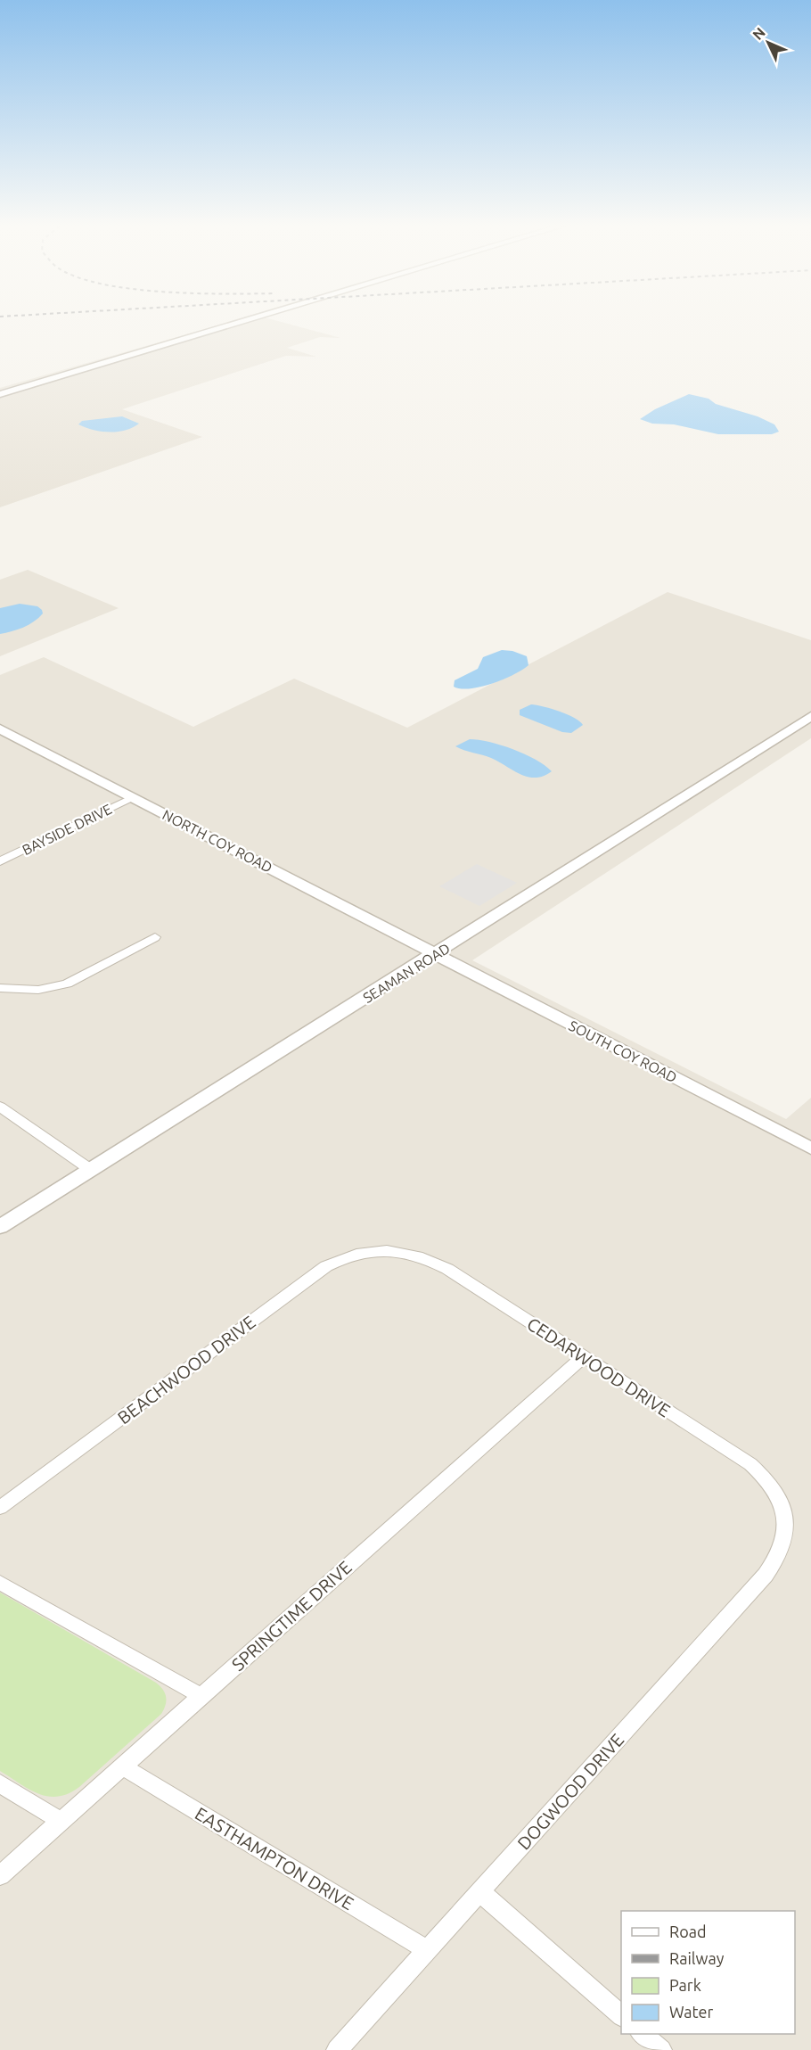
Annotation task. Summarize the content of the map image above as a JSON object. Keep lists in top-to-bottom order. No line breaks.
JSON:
{"streets":{"street":["BAYSIDE DRIVE","NORTH COY ROAD","SEAMAN ROAD","SOUTH COY ROAD","CEDARWOOD DRIVE","BEACHWOOD DRIVE","SPRINGTIME DRIVE","DOGWOOD DRIVE","EASTHAMPTON DRIVE"]},"crossings":[["BAYSIDE DRIVE","NORTH COY ROAD"],["NORTH COY ROAD","SEAMAN ROAD"],["NORTH COY ROAD","SOUTH COY ROAD"],["SEAMAN ROAD","SOUTH COY ROAD"],["CEDARWOOD DRIVE","BEACHWOOD DRIVE"],["CEDARWOOD DRIVE","SPRINGTIME DRIVE"],["CEDARWOOD DRIVE","DOGWOOD DRIVE"],["SPRINGTIME DRIVE","EASTHAMPTON DRIVE"],["DOGWOOD DRIVE","EASTHAMPTON DRIVE"]],"legend":["Road","Railway","Park","Water"],"north":"top left"}
